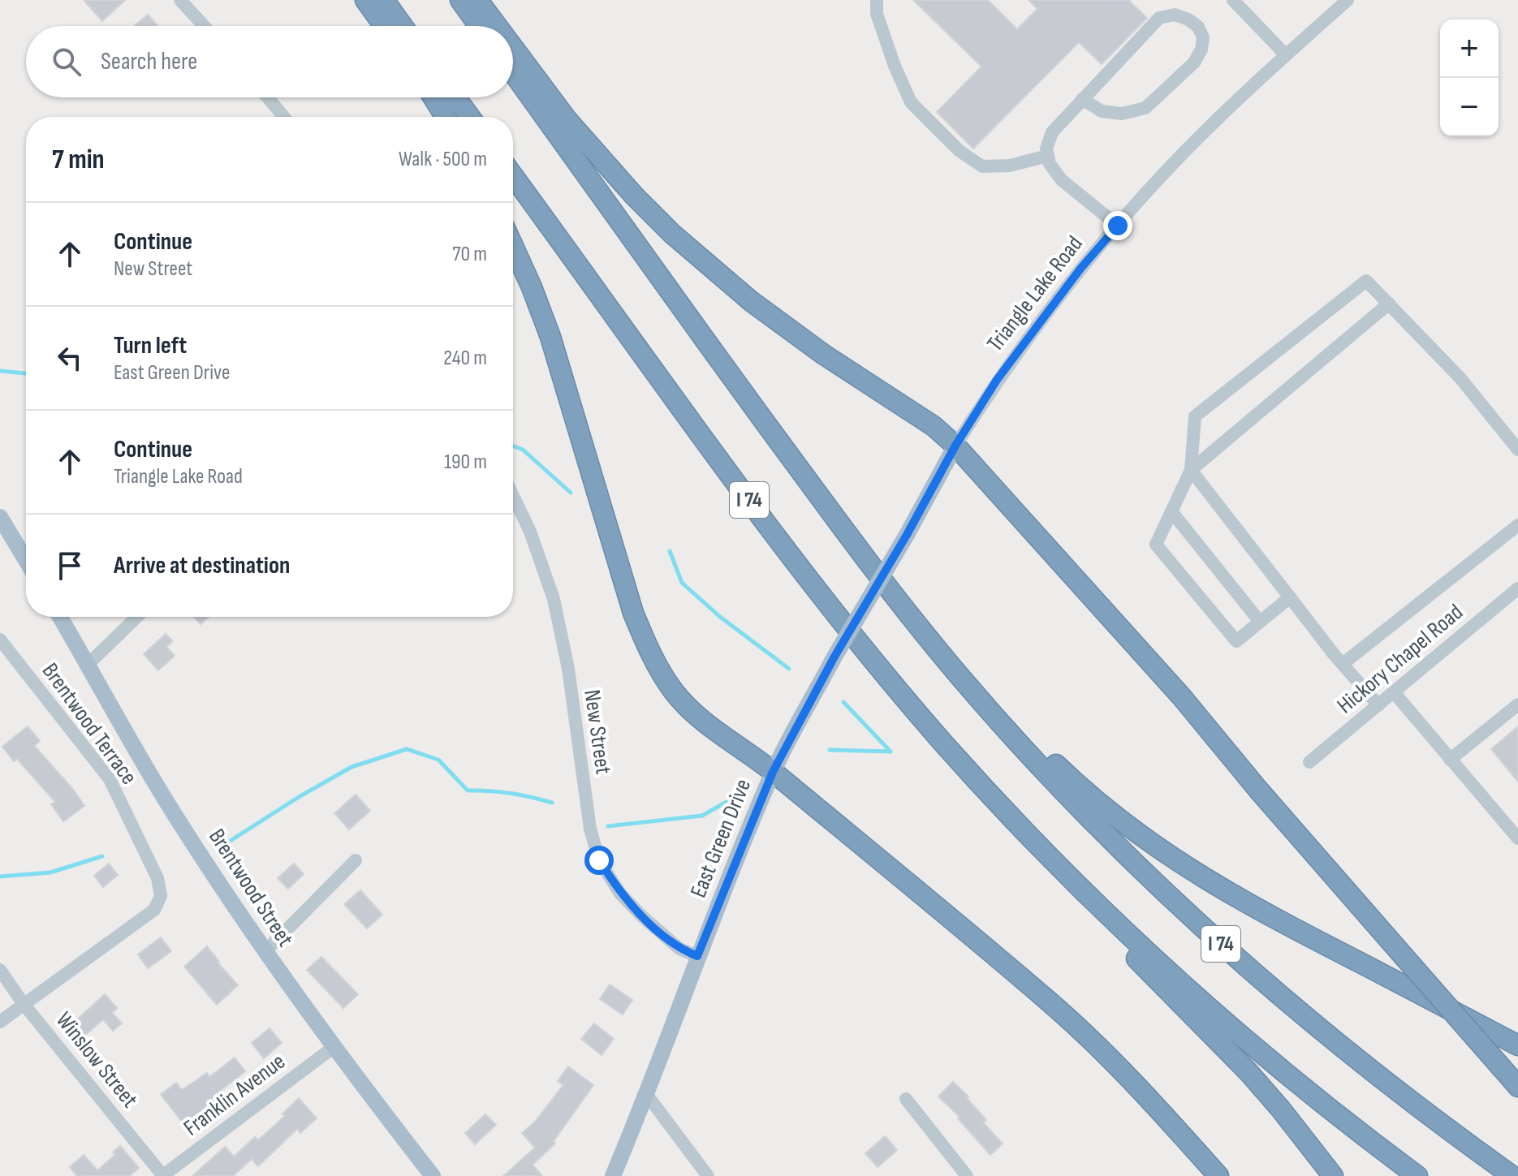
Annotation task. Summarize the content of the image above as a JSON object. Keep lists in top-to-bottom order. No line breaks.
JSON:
{"streets":{"highway":["I 74"],"main road":["Triangle Lake Road","East Green Drive","Brentwood Street"],"street":["Hickory Chapel Road","Brentwood Terrace","New Street","Winslow Street","Franklin Avenue"]},"crossings":[["Triangle Lake Road","East Green Drive"],["Brentwood Terrace","Winslow Street"],["New Street","East Green Drive"],["Brentwood Street","Franklin Avenue"],["Winslow Street","Franklin Avenue"]],"page":{"map_buttons":["+","−"],"search":"Search here","heading":["7 min","Walk · 500 m"],"list":[["Continue","New Street","70 m"],["Turn left","East Green Drive","240 m"],["Continue","Triangle Lake Road","190 m"],"Arrive at destination"]}}
